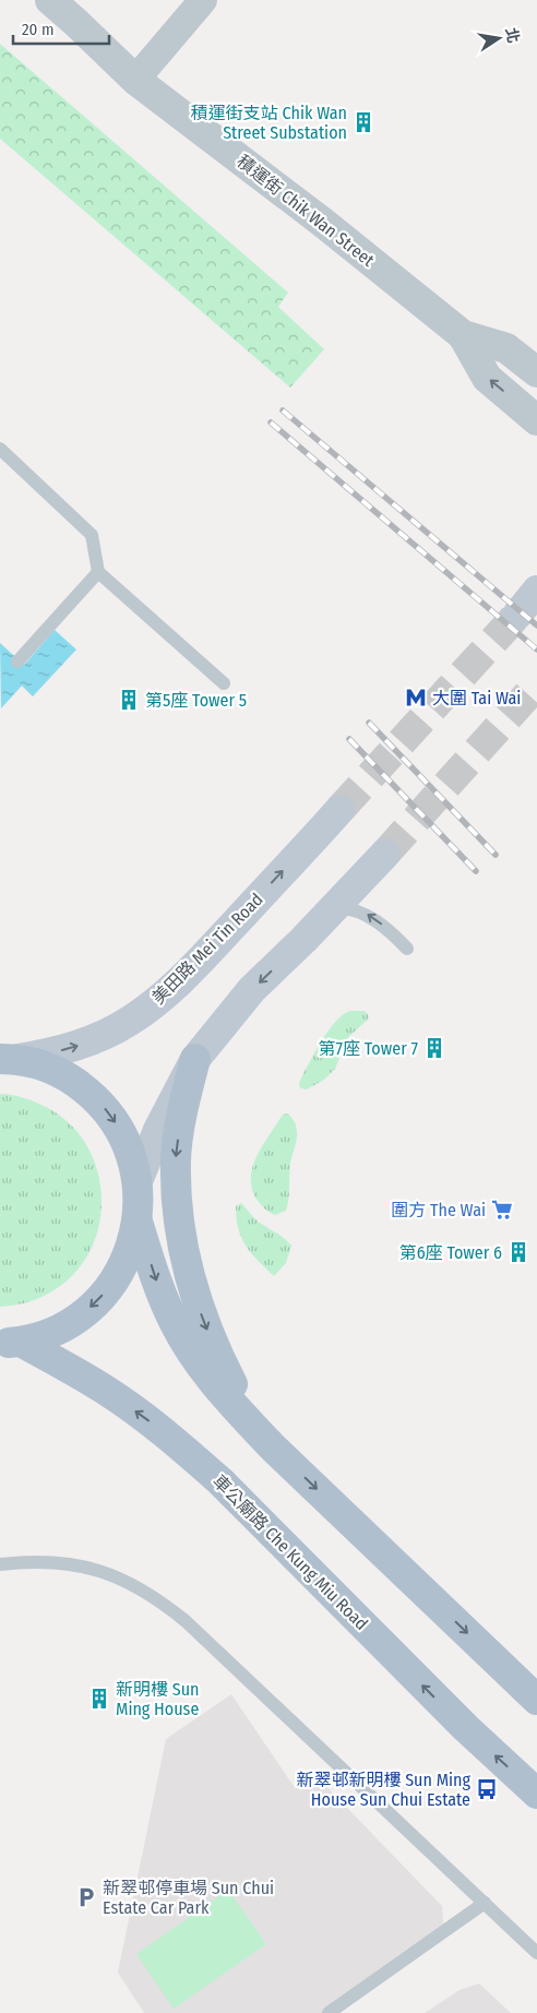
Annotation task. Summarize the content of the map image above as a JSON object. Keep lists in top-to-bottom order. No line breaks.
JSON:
{"streets":{"main road":["美田路 Mei Tin Road","車公廟路 Che Kung Miu Road"],"street":["積運街 Chik Wan Street"]},"crossings":[["美田路 Mei Tin Road","車公廟路 Che Kung Miu Road"]],"places":{"building":["積運街支站 Chik Wan Street Substation","第5座 Tower 5","第7座 Tower 7","第6座 Tower 6","新明樓 Sun Ming House"],"metro station":["大圍 Tai Wai"],"supermarket":["圍方 The Wai"],"bus stop":["新翠邨新明樓 Sun Ming House Sun Chui Estate"],"parking":["新翠邨停車場 Sun Chui Estate Car Park"]},"scale_bar":"20 m","north":"right"}
